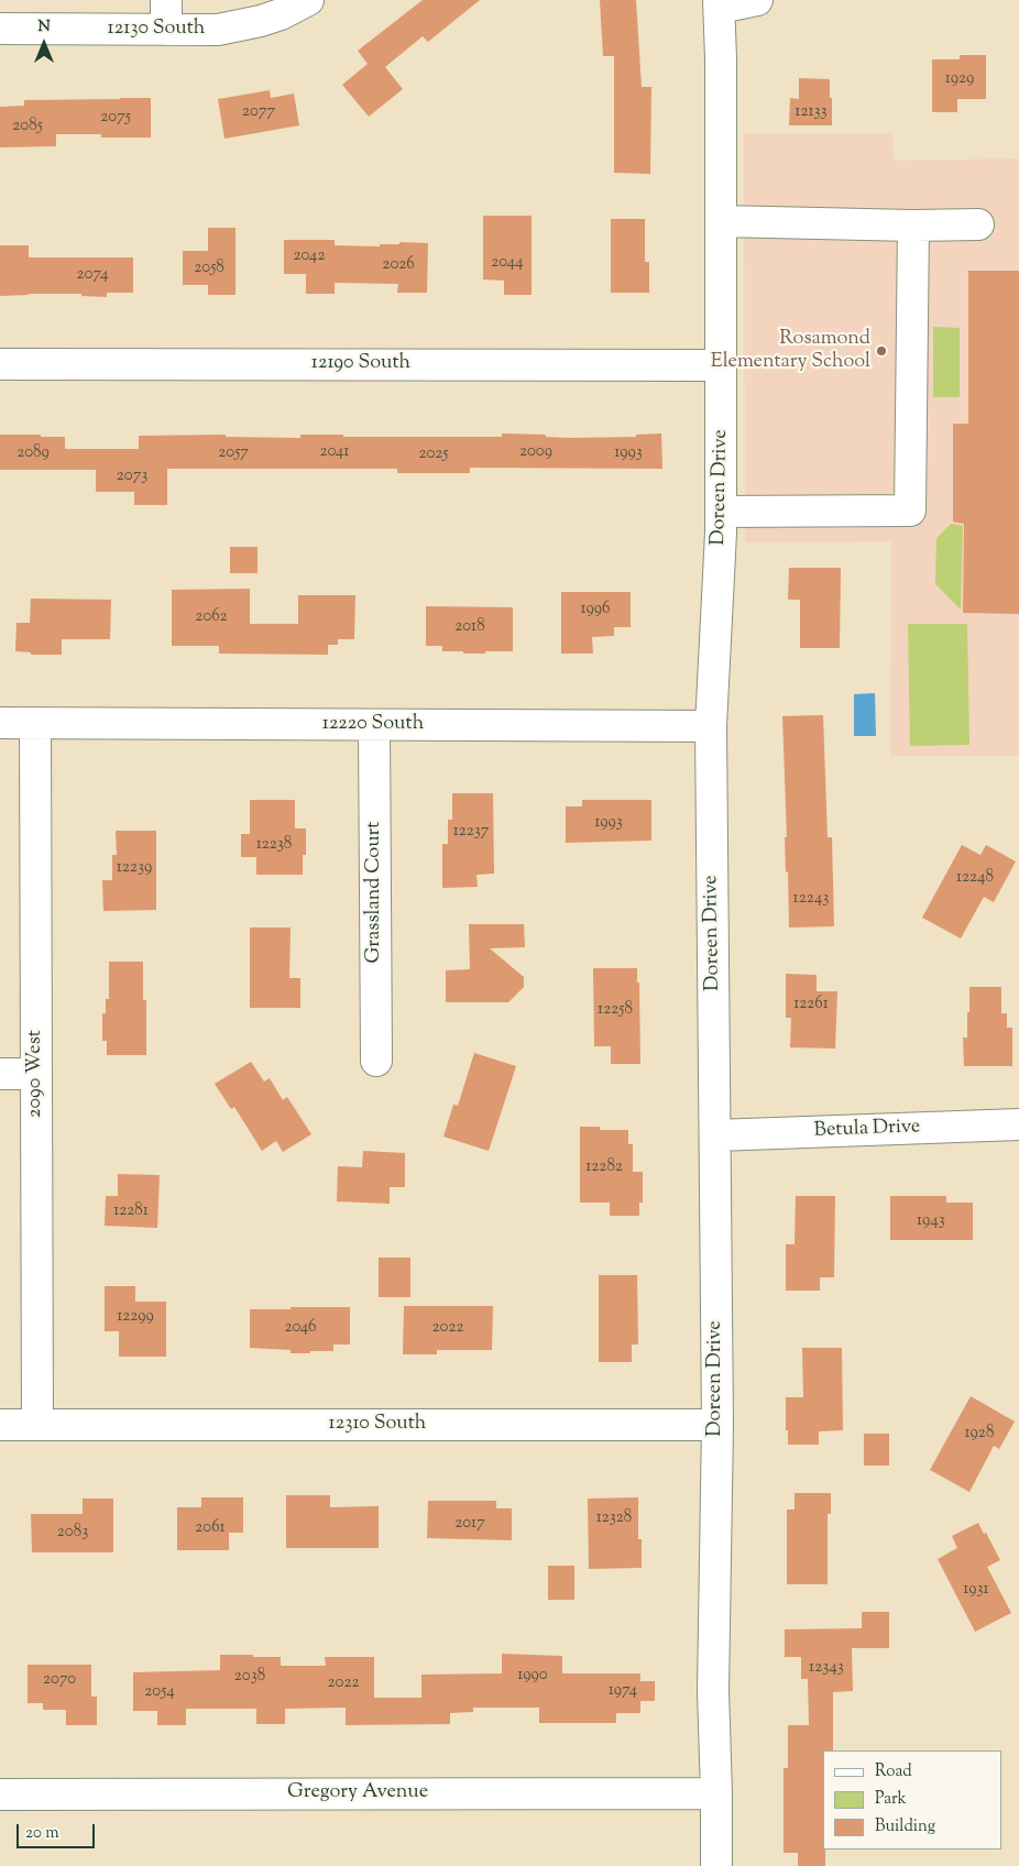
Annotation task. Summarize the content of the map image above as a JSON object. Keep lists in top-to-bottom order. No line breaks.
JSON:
{"streets":{"street":["12130 South","12190 South","Doreen Drive","12220 South","Grassland Court","2090 West","Betula Drive","12310 South","Gregory Avenue"]},"crossings":[["12190 South","Doreen Drive"],["Doreen Drive","12220 South"],["Doreen Drive","Betula Drive"],["Doreen Drive","12310 South"],["Doreen Drive","Gregory Avenue"],["12220 South","Grassland Court"],["12220 South","2090 West"],["2090 West","12310 South"]],"places":["Rosamond Elementary School"],"house_numbers":["1929","2077","12133","2075","2085","2042","2044","2026","2058","2074","2041","2009","2089","2057","1993","2025","2073","1996","2062","2018","1993","12237","12238","12239","12248","12243","12261","12258","12282","12281","1943","12299","2046","2022","1928","12328","2017","2061","2083","1931","12343","1990","2038","2070","2022","1974","2054"],"legend":["Road","Park","Building"],"scale_bar":"20 m","north":"top"}
